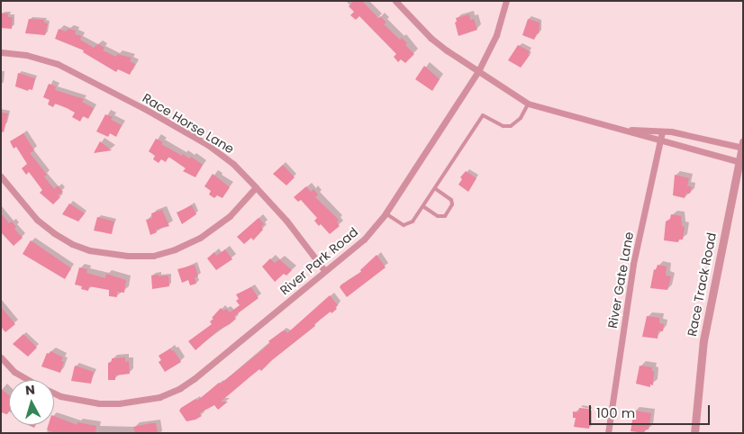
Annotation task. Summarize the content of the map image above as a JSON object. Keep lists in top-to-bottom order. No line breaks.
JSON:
{"streets":{"street":["Race Horse Lane","River Park Road","River Gate Lane","Race Track Road"]},"crossings":[["Race Horse Lane","River Park Road"]],"scale_bar":"100 m","north":"top"}
